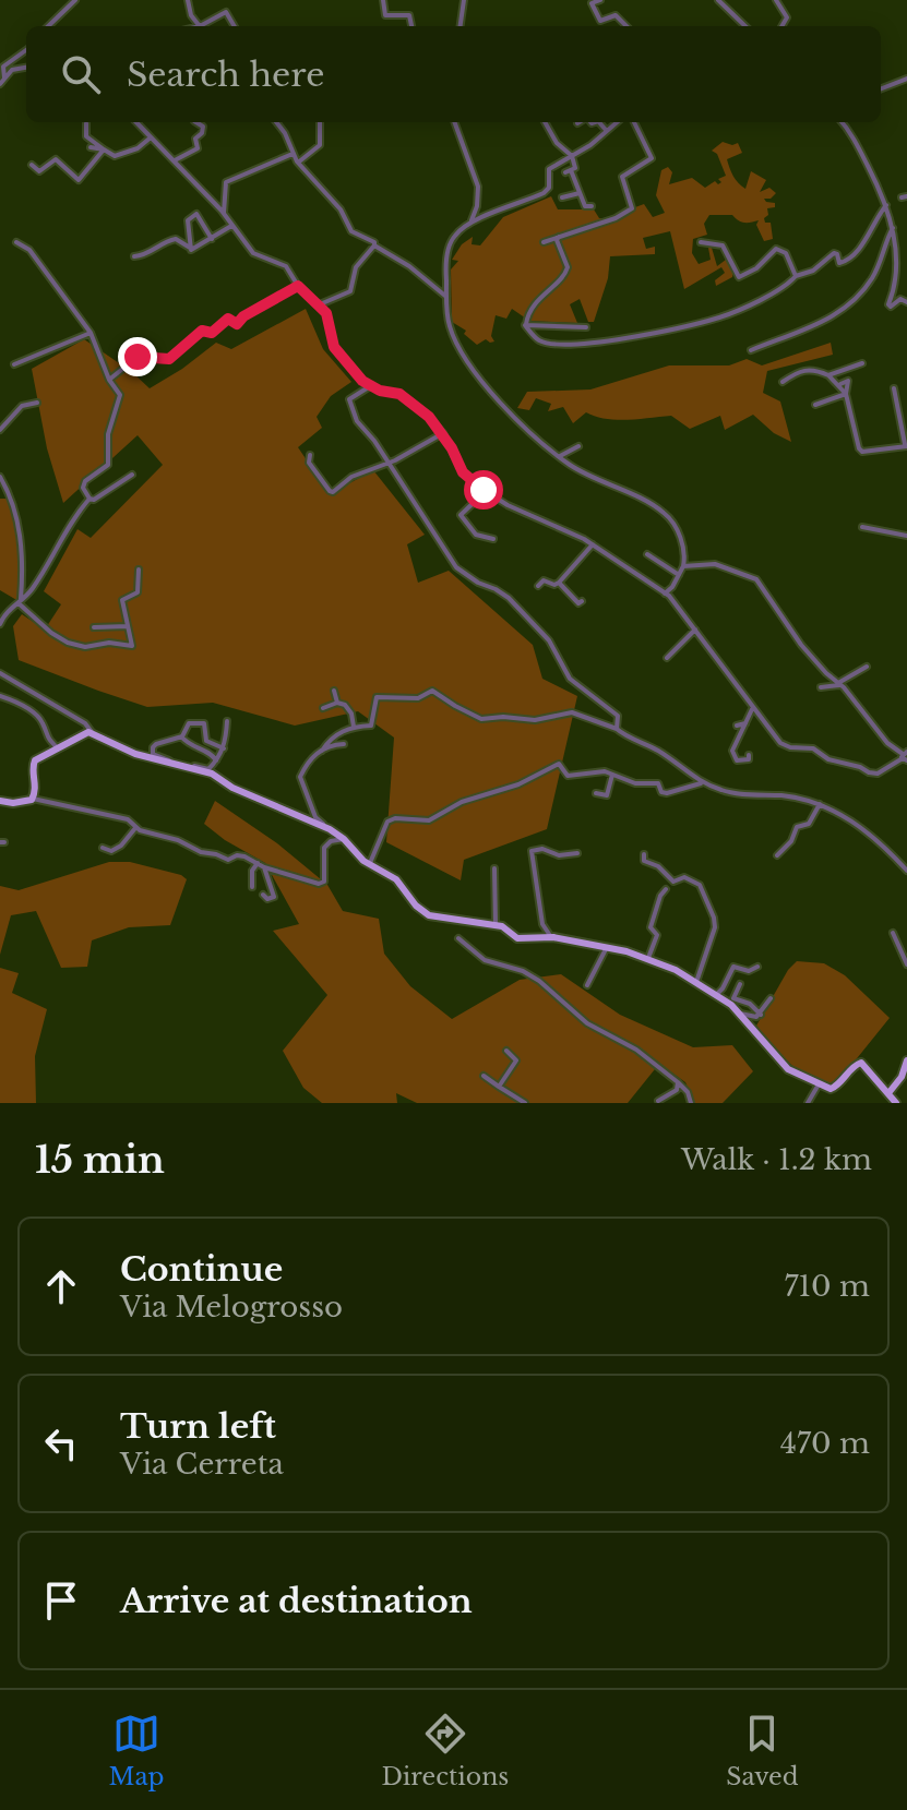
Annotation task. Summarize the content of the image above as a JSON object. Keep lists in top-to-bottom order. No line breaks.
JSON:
{"page":{"search":"Search here","heading":["15 min","Walk · 1.2 km"],"list":[["Continue","Via Melogrosso","710 m"],["Turn left","Via Cerreta","470 m"],"Arrive at destination"],"nav":["Map","Directions","Saved"]}}
